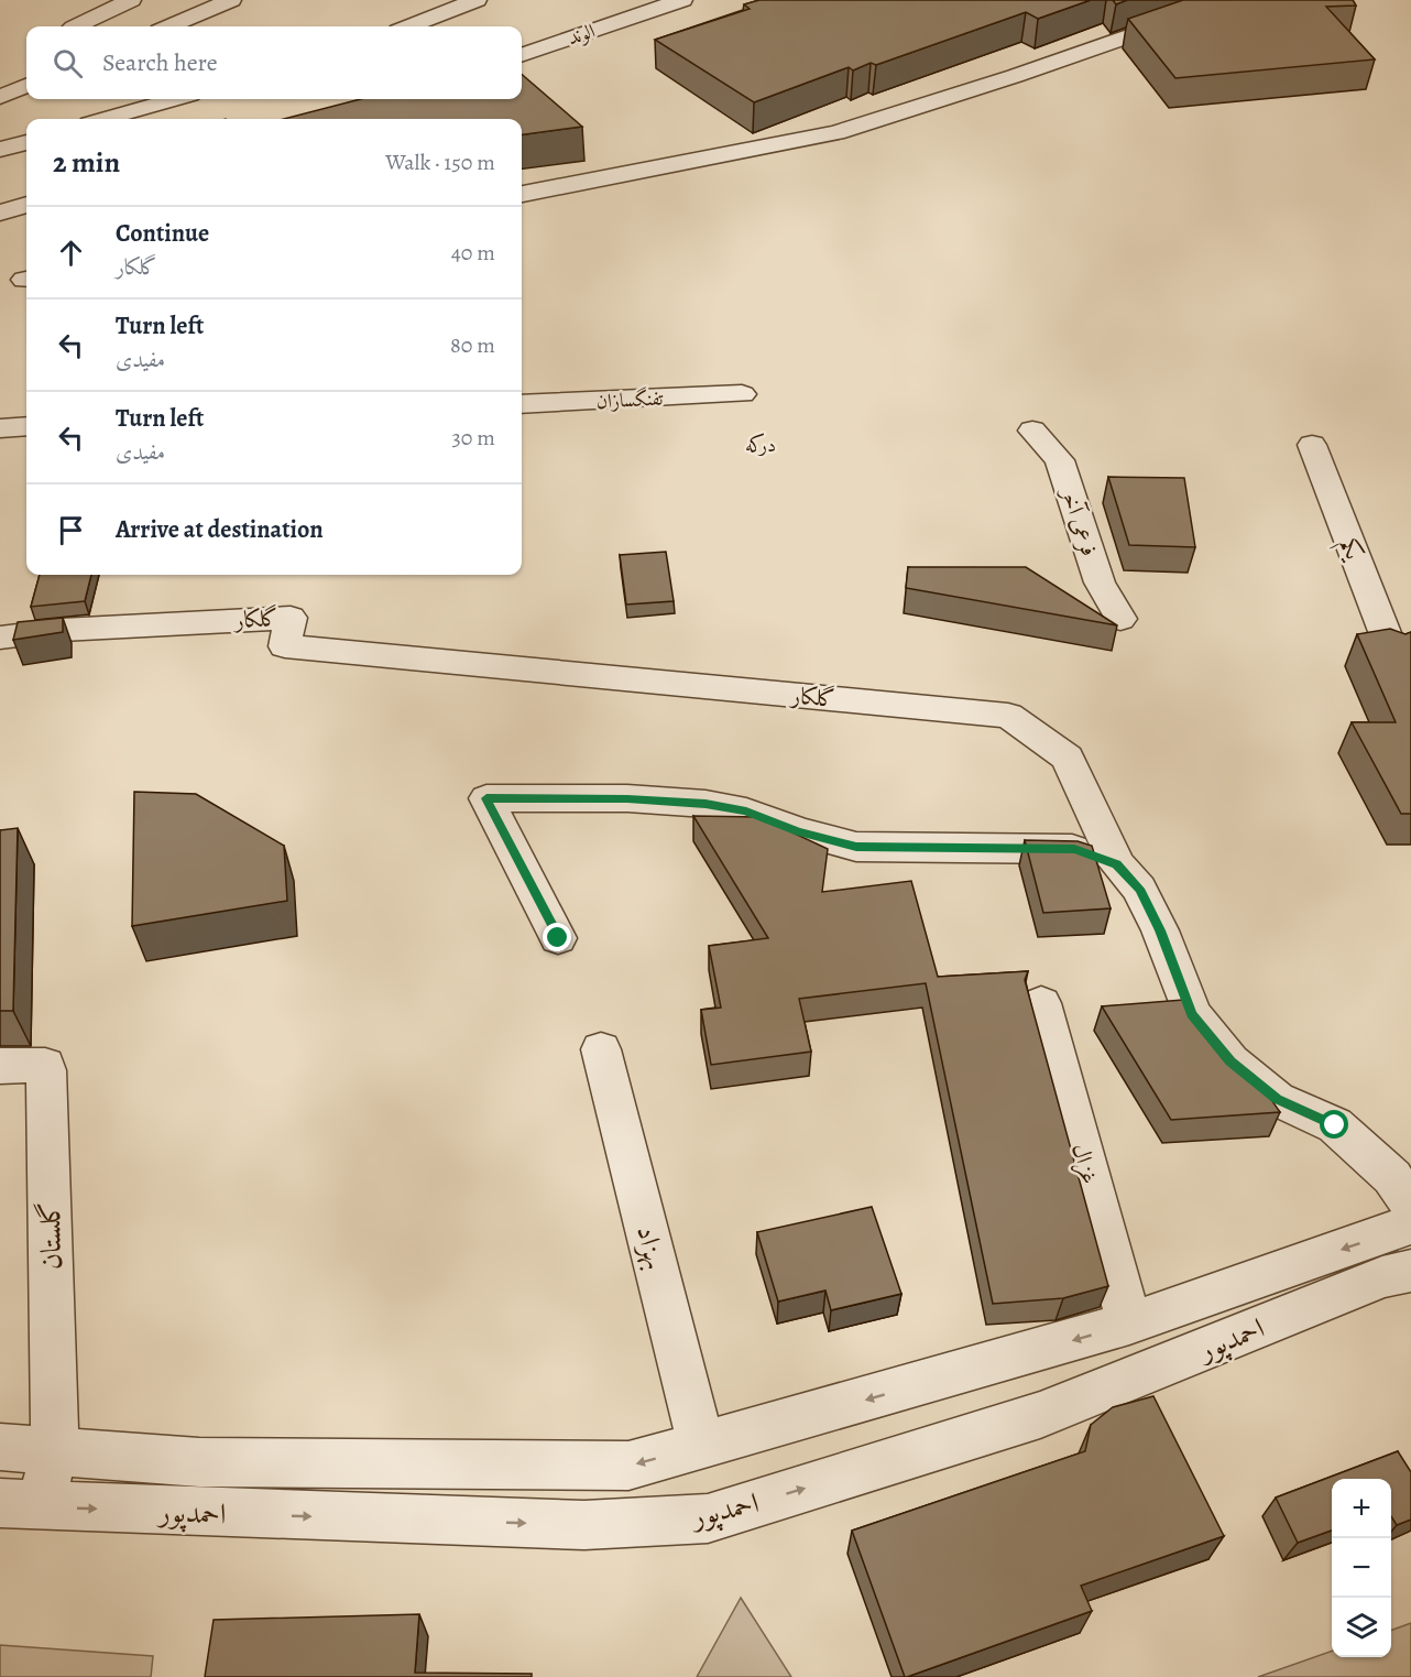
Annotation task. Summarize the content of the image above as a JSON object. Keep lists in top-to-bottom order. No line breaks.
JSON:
{"streets":{"street":["الوند","تفنگسازان","فرعی آخر","یکم","گلکار","غزال","گلستان","بهزاد","احمدپور"]},"crossings":[["غزال","احمدپور"],["گلستان","احمدپور"],["بهزاد","احمدپور"]],"districts":["درکه"],"page":{"search":"Search here","heading":["2 min","Walk · 150 m"],"list":[["Continue","گلکار","40 m"],["Turn left","مفیدی","80 m"],["Turn left","مفیدی","30 m"],"Arrive at destination"],"map_buttons":["+","−"]}}
